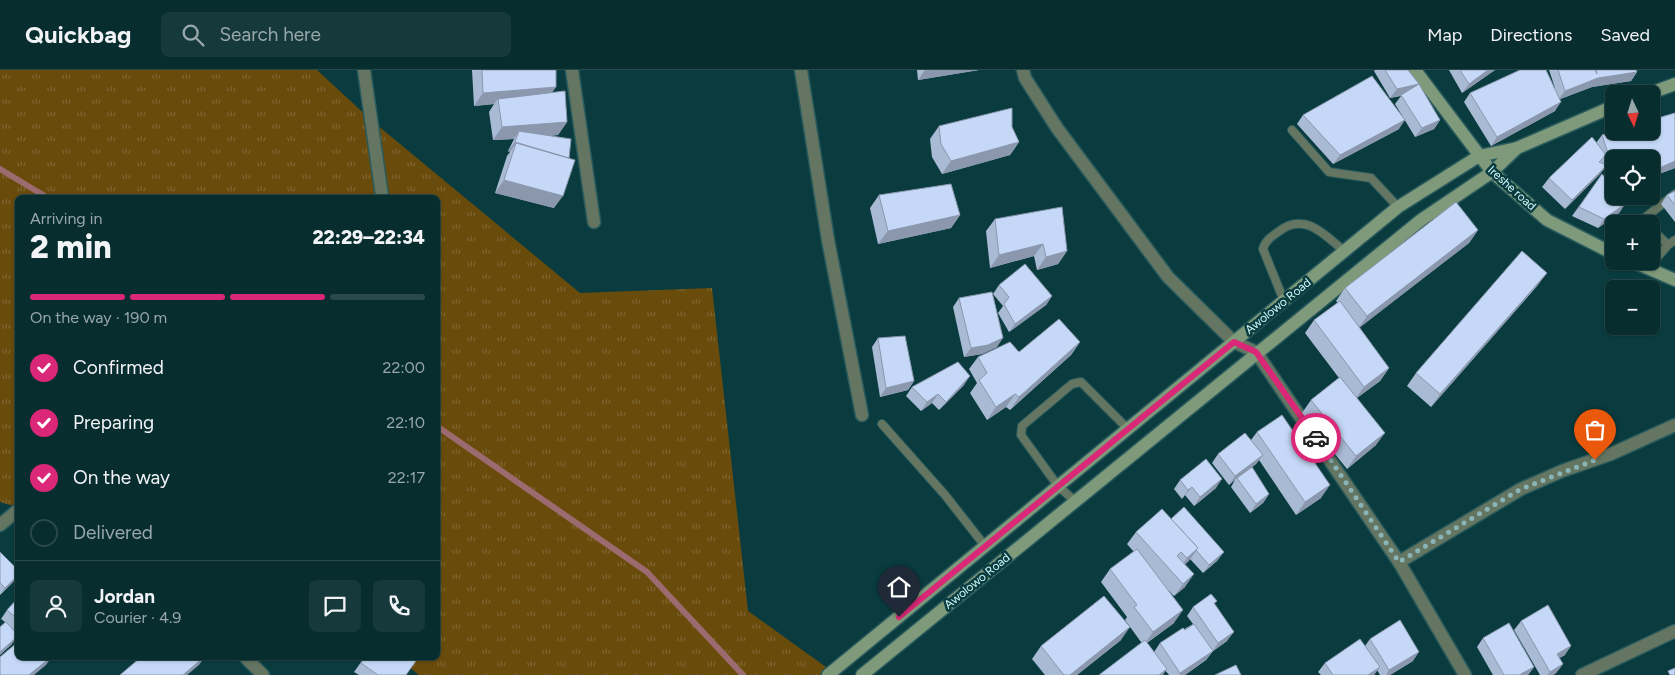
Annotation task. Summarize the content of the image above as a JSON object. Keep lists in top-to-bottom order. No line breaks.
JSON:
{"streets":{"main road":["Ireshe road","Awolowo Road"]},"crossings":[["Ireshe road","Awolowo Road"]],"north":"bottom","page":{"header":"Quickbag","search":"Search here","nav":["Map","Directions","Saved"],"map_buttons":["+","−"],"heading":["2 min","Arriving in","22:29–22:34"],"panel":["Jordan","Courier · 4.9"],"bar":"On the way · 190 m","list":[["Confirmed","22:00"],["Preparing","22:10"],["On the way","22:17"],"Delivered"]}}
